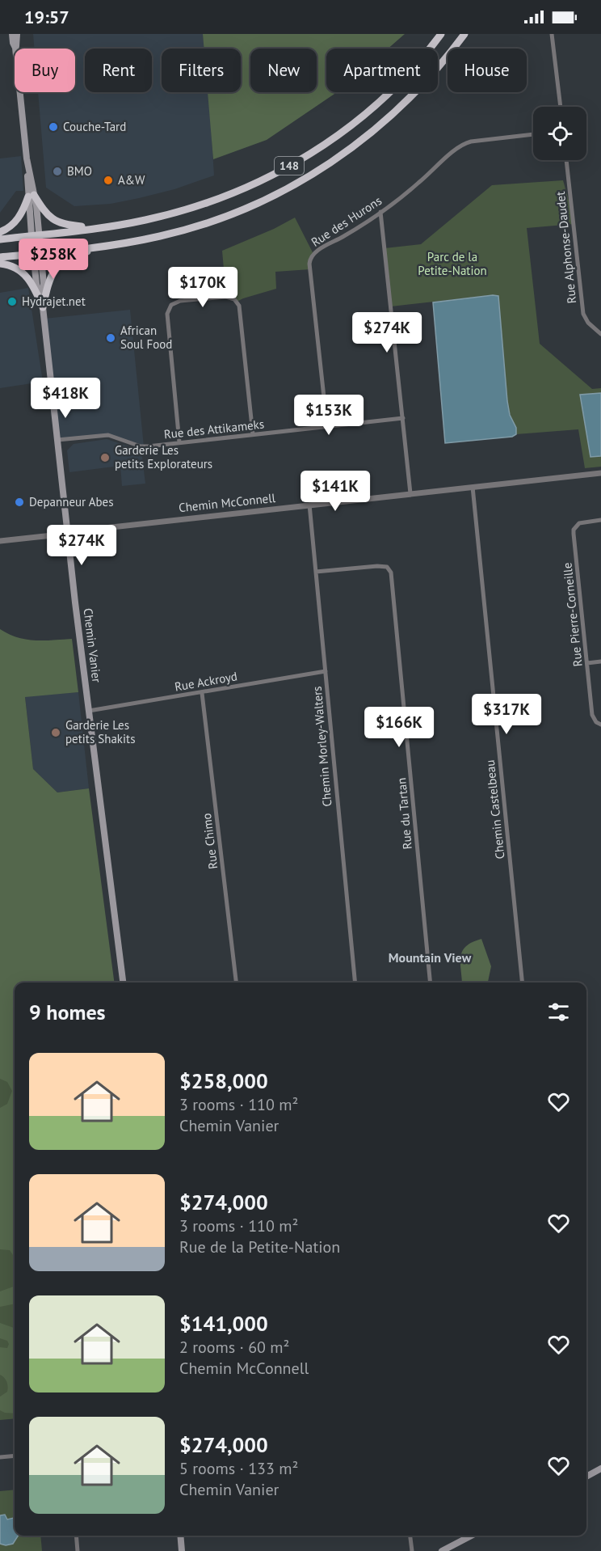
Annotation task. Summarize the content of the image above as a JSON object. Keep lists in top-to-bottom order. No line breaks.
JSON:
{"streets":{"highway":["148"],"main road":["Chemin Vanier"],"street":["Rue des Hurons","Rue Alphonse-Daudet","Rue des Attikameks","Chemin McConnell","Rue Pierre-Corneille","Rue Ackroyd","Chemin Morley-Walters","Chemin Castelbeau","Rue du Tartan","Rue Chimo"]},"crossings":[["148","Chemin Vanier"],["Rue des Hurons","Rue des Attikameks"],["Rue des Attikameks","Chemin Vanier"],["Chemin McConnell","Chemin Vanier"],["Chemin McConnell","Chemin Morley-Walters"],["Chemin McConnell","Chemin Castelbeau"],["Chemin Vanier","Rue Ackroyd"],["Rue Ackroyd","Chemin Morley-Walters"],["Rue Ackroyd","Rue Chimo"],["Chemin Morley-Walters","Rue du Tartan"]],"districts":["Mountain View"],"parks":["Parc de la Petite-Nation"],"places":["Couche-Tard","BMO","A&W","Hydrajet.net","African Soul Food","Garderie Les petits Explorateurs","Depanneur Abes","Garderie Les petits Shakits"],"page":{"status":"19:57","chip":["Buy","Rent","Filters","New","Apartment","House"],"price":["$258K","$170K","$274K","$418K","$153K","$141K","$274K","$317K","$166K"],"heading":"9 homes","list":[{"name":"$258,000","note":"3 rooms · 110 m² · Chemin Vanier"},{"name":"$274,000","note":"3 rooms · 110 m² · Rue de la Petite-Nation"},{"name":"$141,000","note":"2 rooms · 60 m² · Chemin McConnell"},{"name":"$274,000","note":"5 rooms · 133 m² · Chemin Vanier"}]}}
